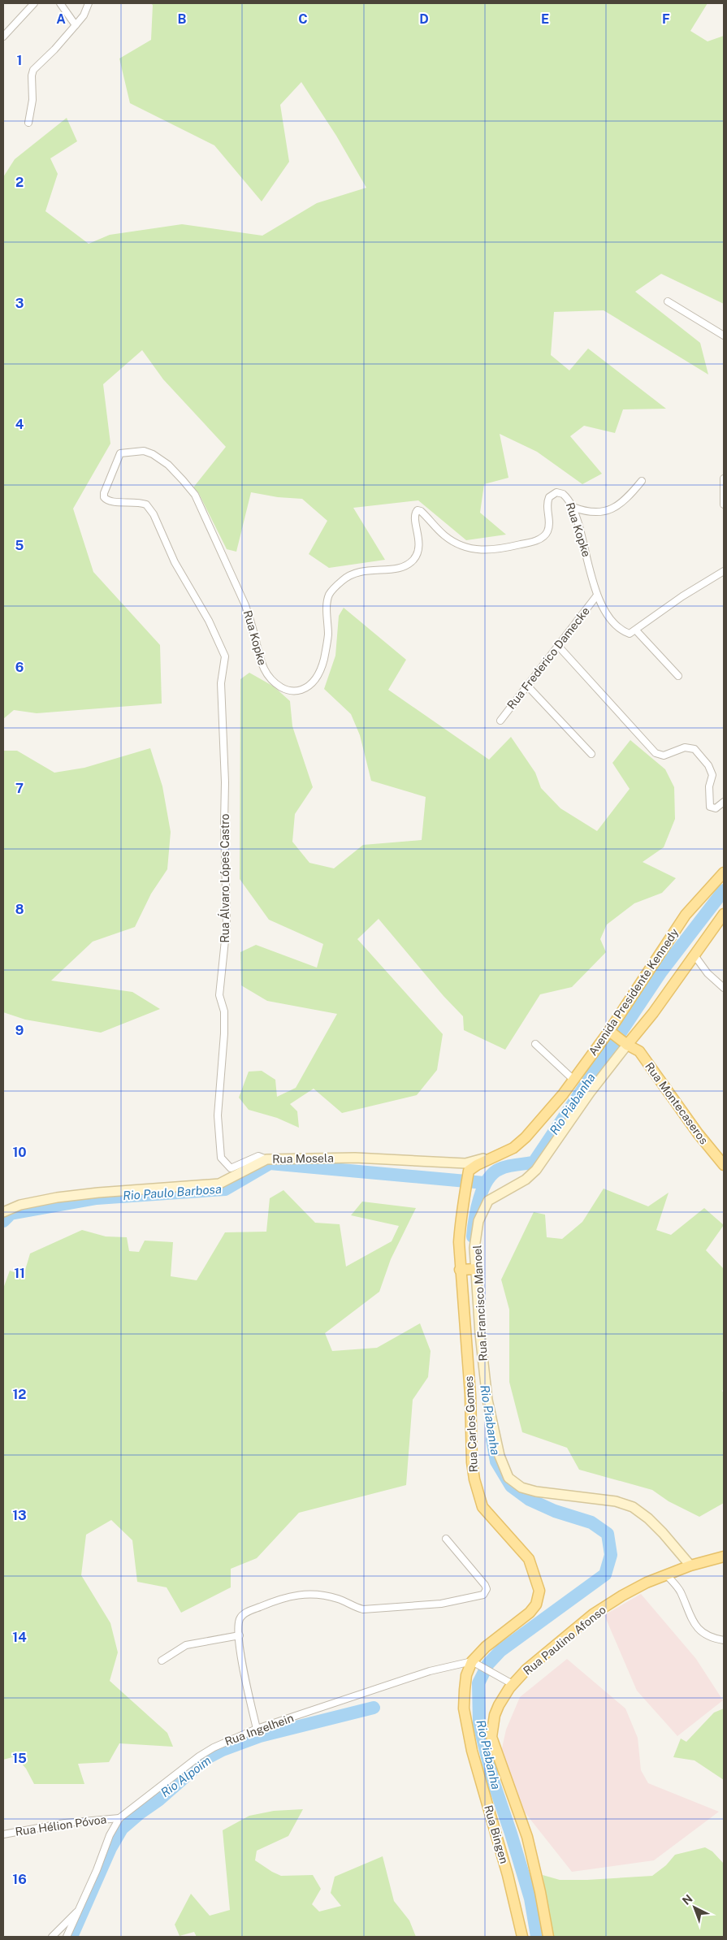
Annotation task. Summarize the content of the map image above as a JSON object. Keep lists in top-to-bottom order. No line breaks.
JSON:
{"streets":{"main road":["Avenida Presidente Kennedy","Rua Montecaseros","Rua Mosela","Rua Francisco Manoel","Rua Carlos Gomes","Rua Paulino Afonso","Rua Bingen"],"street":["Rua Kopke","Rua Frederico Damecke","Rua Álvaro Lópes Castro","Rua Ingelhein","Rua Hélion Póvoa"]},"crossings":[["Rua Kopke","Rua Frederico Damecke"],["Rua Kopke","Rua Álvaro Lópes Castro"],["Rua Álvaro Lópes Castro","Rua Mosela"],["Avenida Presidente Kennedy","Rua Montecaseros"],["Avenida Presidente Kennedy","Rua Mosela"],["Avenida Presidente Kennedy","Rua Carlos Gomes"],["Rua Montecaseros","Rua Francisco Manoel"],["Rua Mosela","Rua Carlos Gomes"],["Rua Francisco Manoel","Rua Paulino Afonso"],["Rua Carlos Gomes","Rua Ingelhein"],["Rua Carlos Gomes","Rua Bingen"],["Rua Ingelhein","Rua Hélion Póvoa"],["Rua Ingelhein","Rua Bingen"]],"water":["Rio Piabanha","Rio Paulo Barbosa","Rio Alpoim"],"north":"top left","grid":{"columns":["A","B","C","D","E","F"],"rows":["1","2","3","4","5","6","7","8","9","10","11","12","13","14","15","16"]}}
